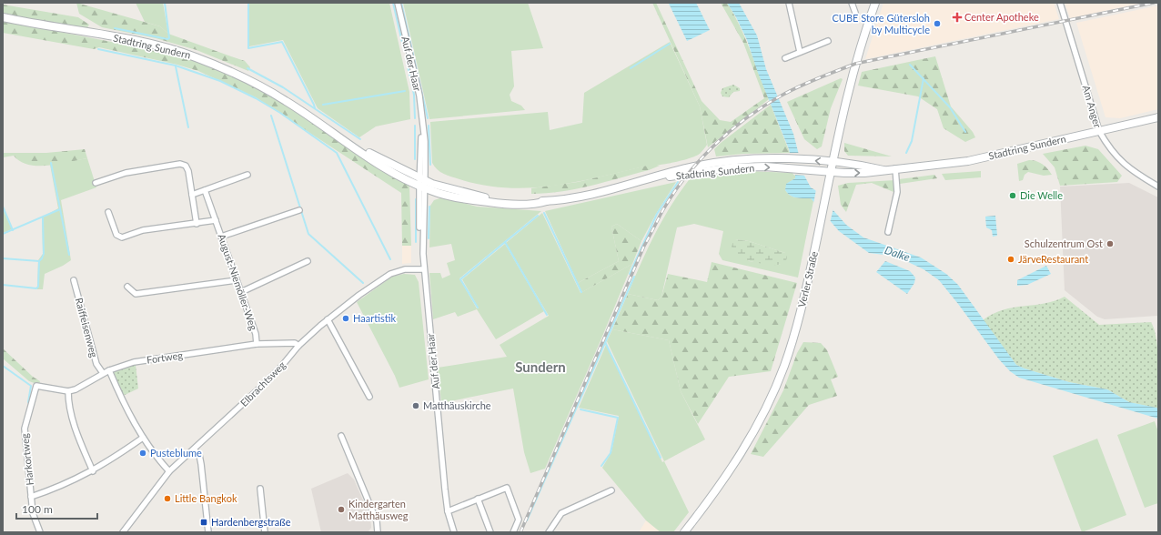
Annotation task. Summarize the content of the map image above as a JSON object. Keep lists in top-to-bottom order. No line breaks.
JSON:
{"streets":{"main road":["Stadtring Sundern","Verler Straße"],"street":["Auf der Haar","Am Anger","August-Niemöller-Weg","Raiffeisenweg","Fortweg","Elbrachtsweg","Harkortweg"]},"crossings":[["Stadtring Sundern","Auf der Haar"],["Stadtring Sundern","Am Anger"],["Stadtring Sundern","Verler Straße"],["Auf der Haar","Elbrachtsweg"],["August-Niemöller-Weg","Fortweg"],["Raiffeisenweg","Fortweg"],["Fortweg","Elbrachtsweg"],["Fortweg","Harkortweg"]],"districts":["Sundern"],"water":["Dalke"],"places":{"health":["Center Apotheke"],"other":["CUBE Store Gütersloh by Multicycle","Die Welle","Schulzentrum Ost","JärveRestaurant","Haartistik","Matthäuskirche","Pusteblume","Little Bangkok","Kindergarten Matthäusweg"],"transit":["Hardenbergstraße"]},"scale_bar":"100 m"}
